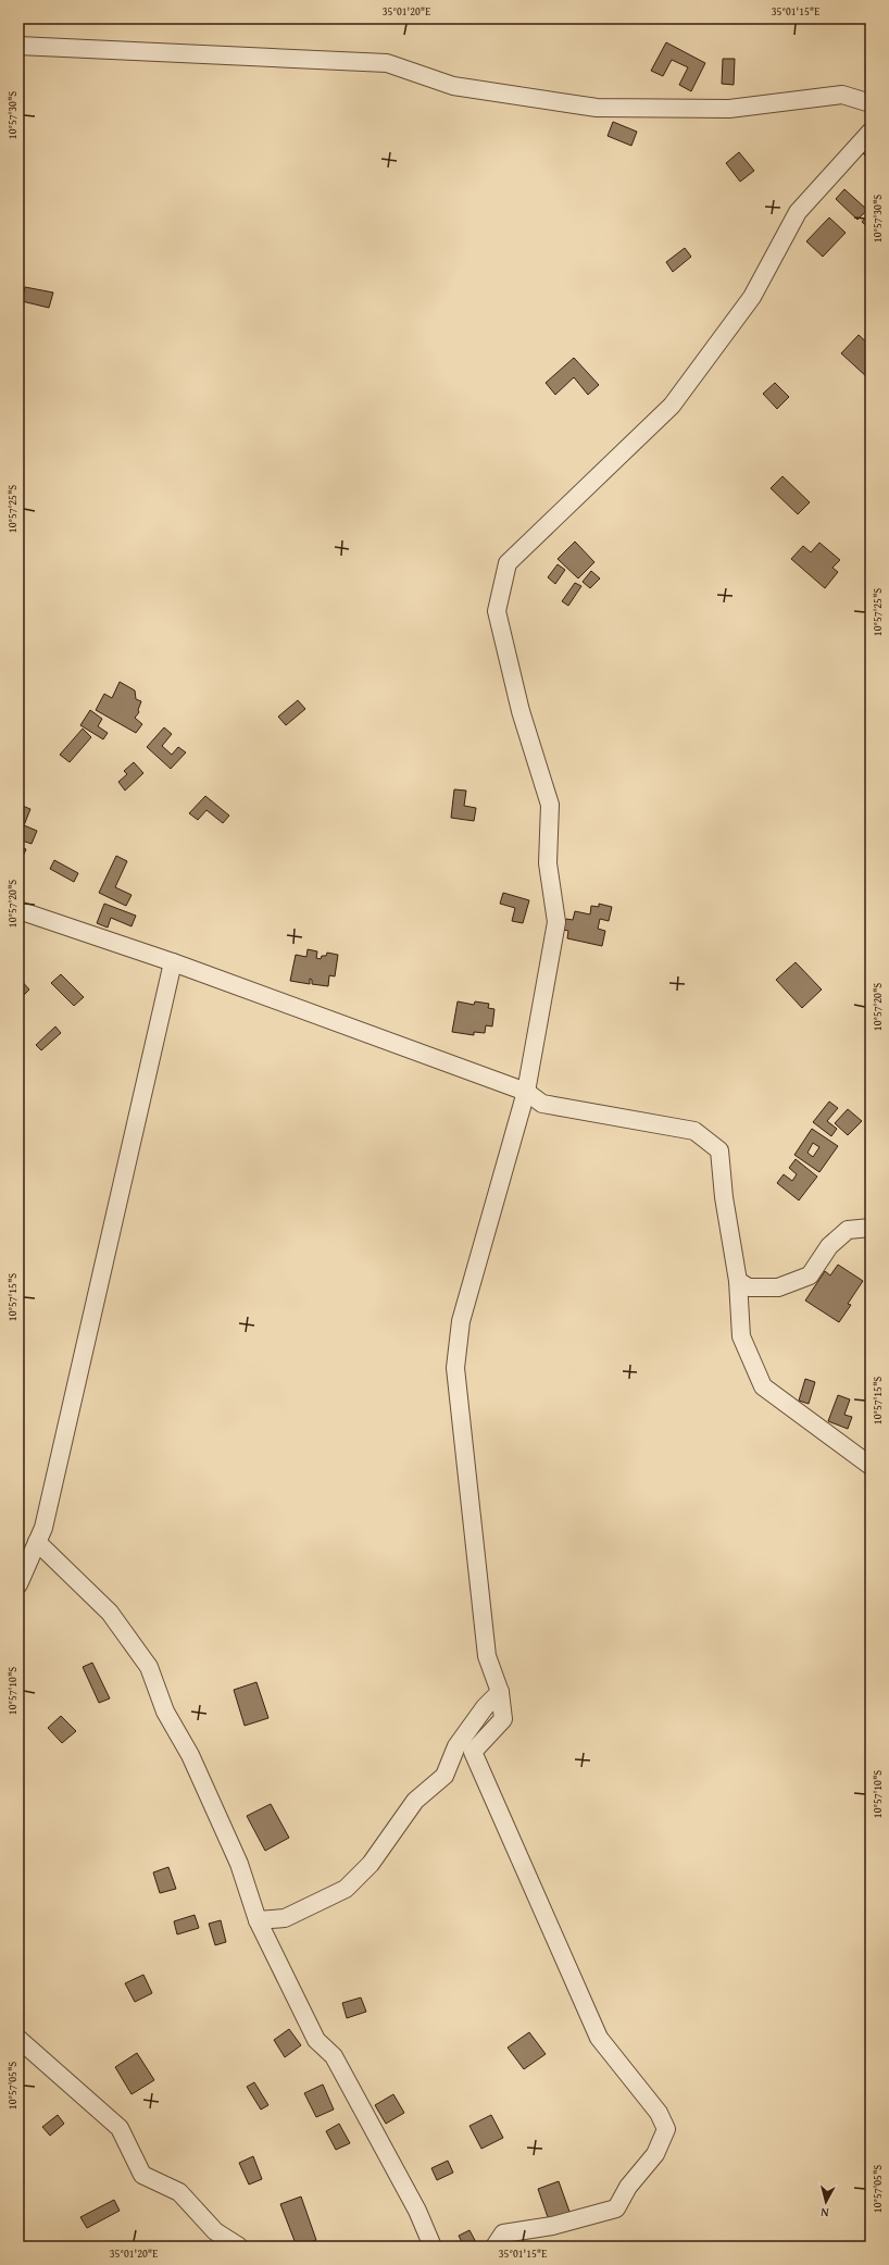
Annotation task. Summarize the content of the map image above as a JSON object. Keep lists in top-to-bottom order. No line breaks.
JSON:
{"north":"bottom","coordinates":["35°01'20\"E","35°01'15\"E","10°57'30\"S","10°57'25\"S","10°57'20\"S","10°57'15\"S","10°57'10\"S","10°57'05\"S"]}
